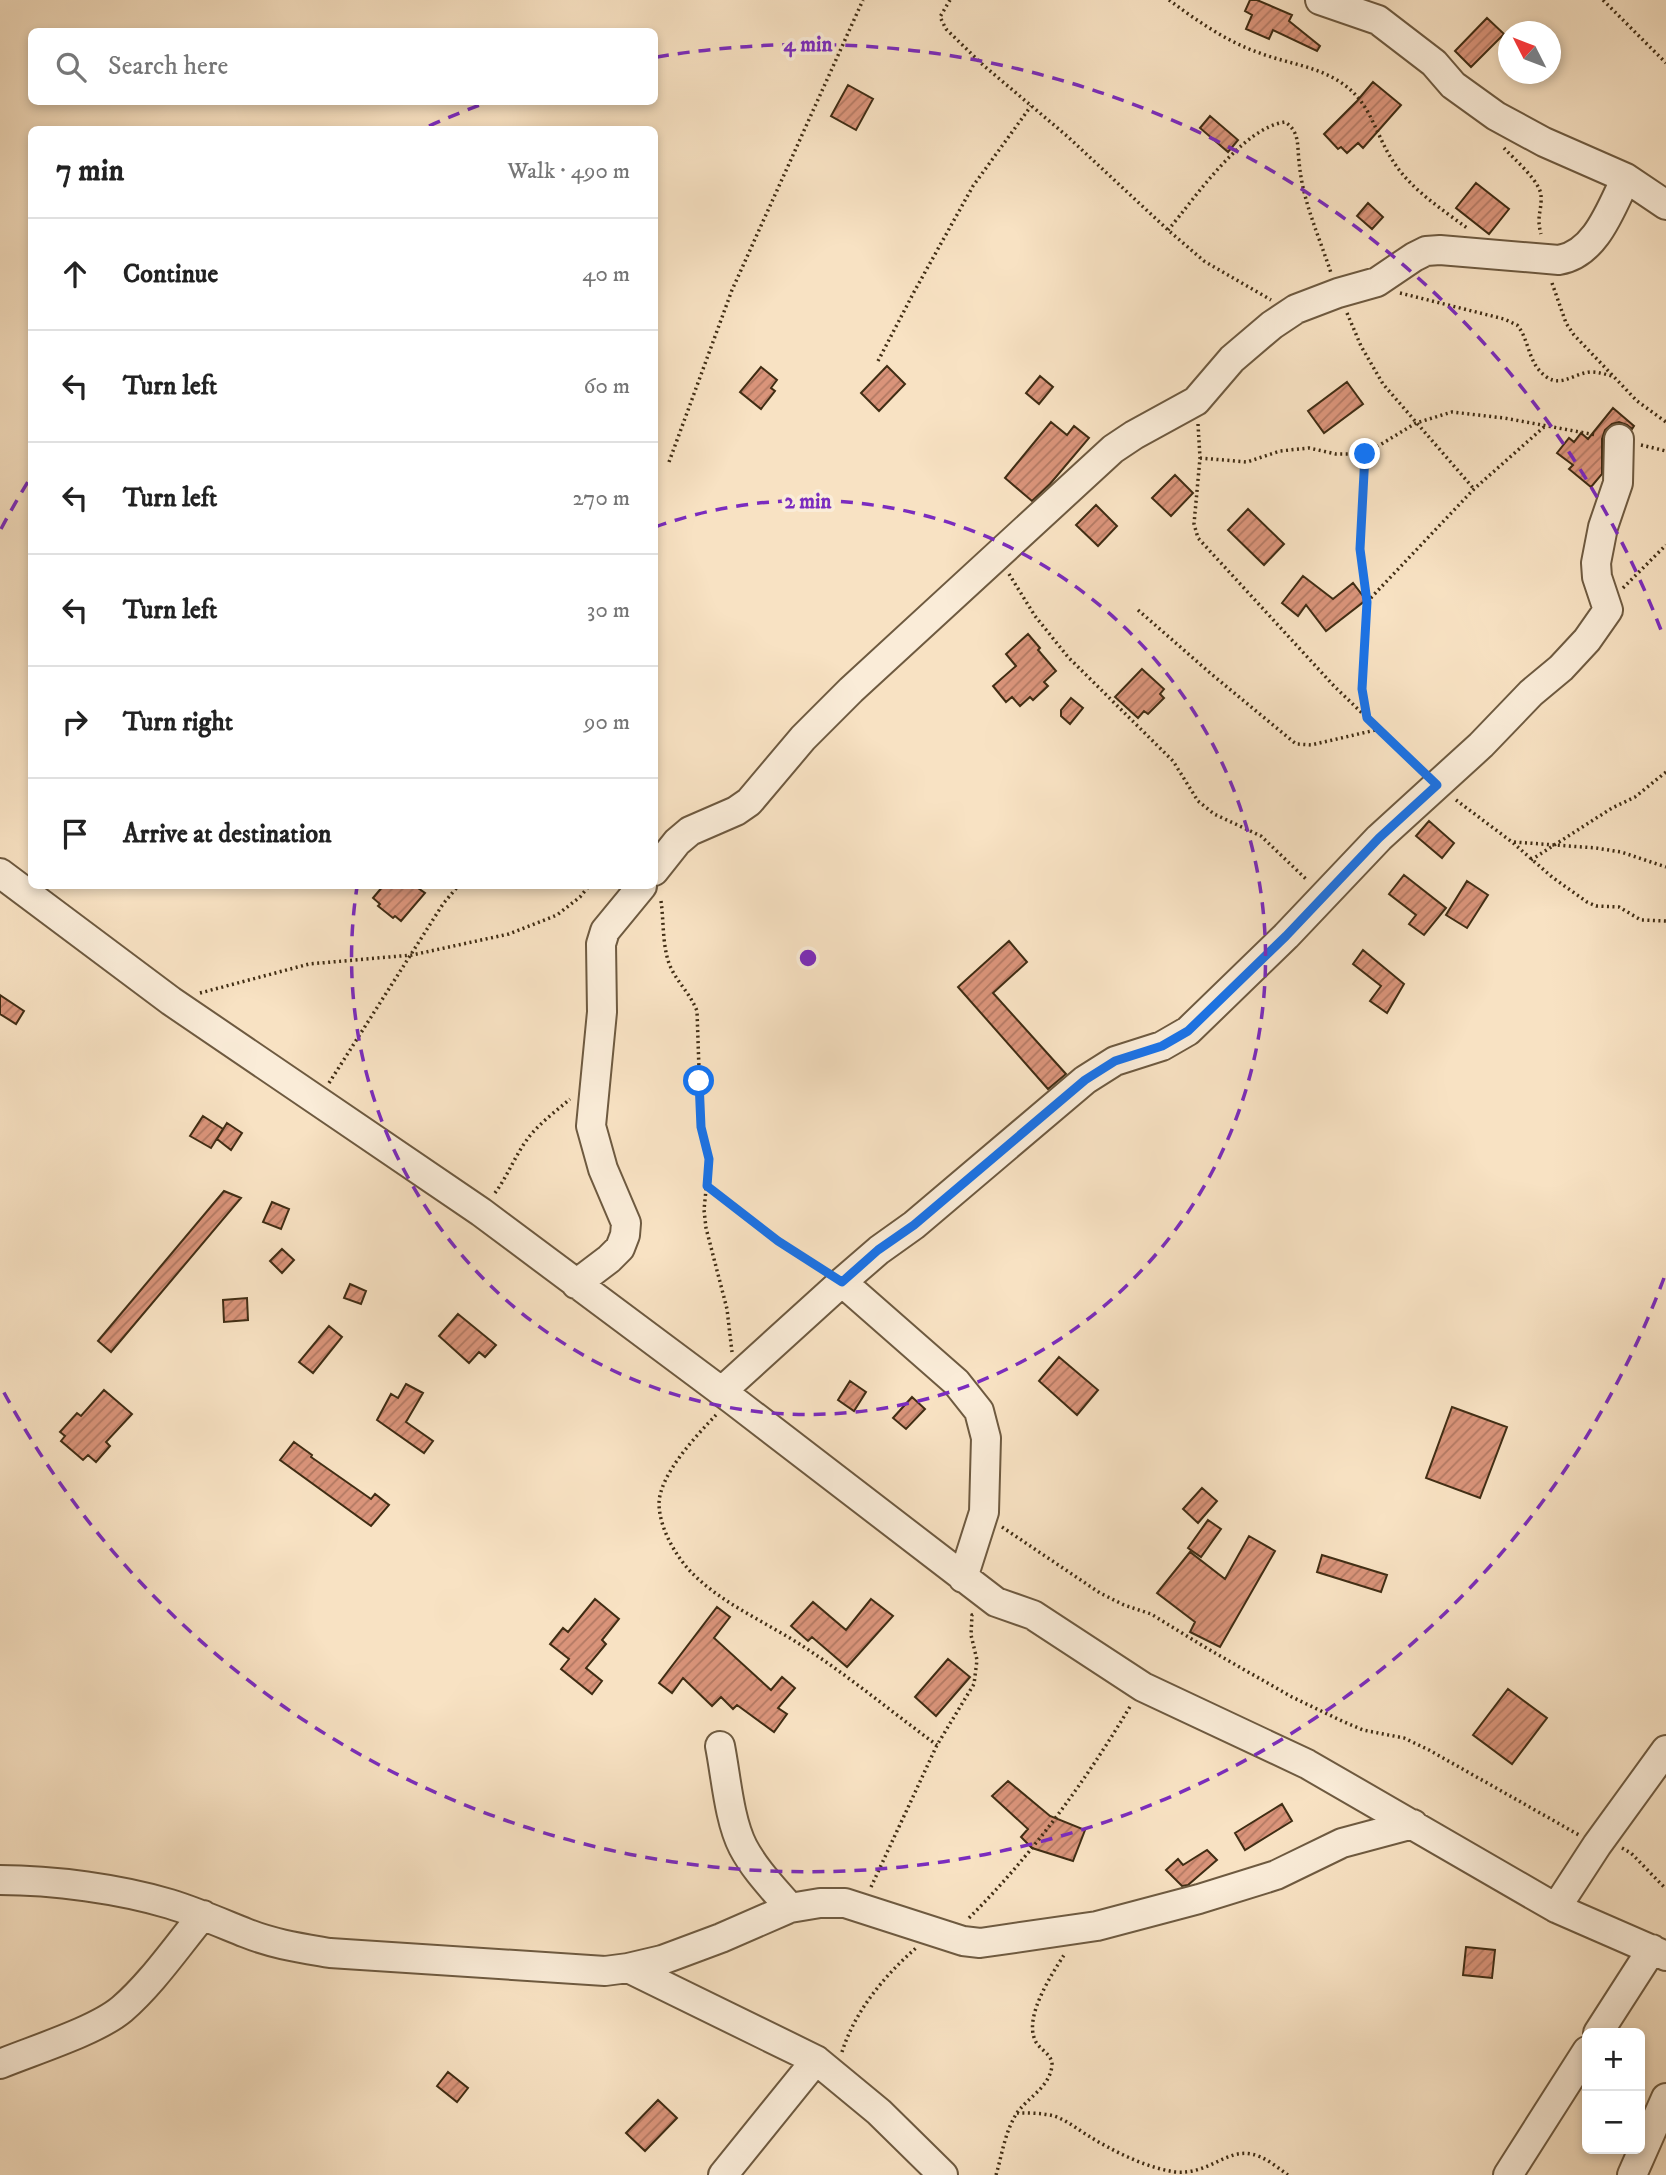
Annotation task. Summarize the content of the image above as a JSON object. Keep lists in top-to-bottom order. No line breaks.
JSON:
{"north":"top left","page":{"search":"Search here","heading":["7 min","Walk · 490 m"],"list":[["Continue","40 m"],["Turn left","60 m"],["Turn left","270 m"],["Turn left","30 m"],["Turn right","90 m"],"Arrive at destination"],"map_buttons":["+","−"]},"rings":["4 min","2 min"]}
